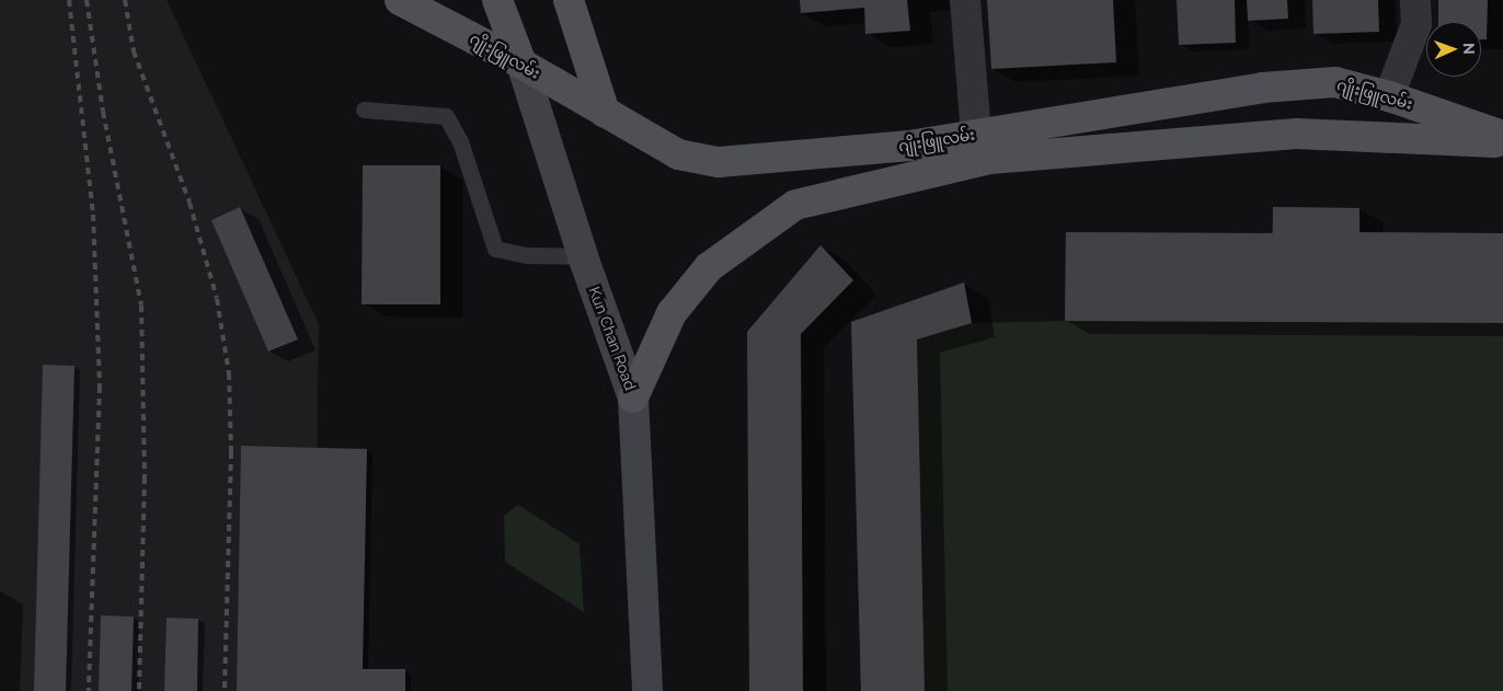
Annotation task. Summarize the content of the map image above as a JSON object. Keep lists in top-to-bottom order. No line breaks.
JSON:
{"streets":{"main road":["ဂျိုးဖြူလမ်း","Kun Chan Road"]},"crossings":[["ဂျိုးဖြူလမ်း","Kun Chan Road"]],"north":"right"}
